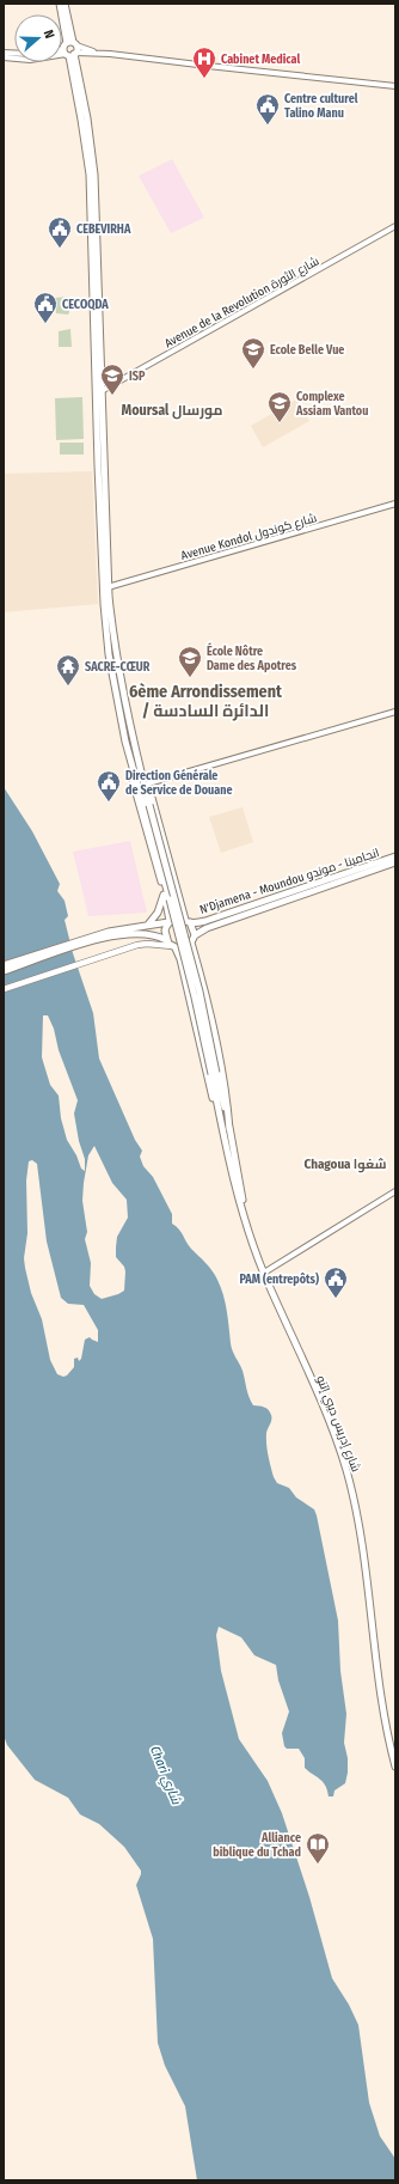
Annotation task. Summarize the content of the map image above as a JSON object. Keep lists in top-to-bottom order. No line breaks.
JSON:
{"streets":{"main road":["N'Djamena - Moundou انجامينا - موندو","شارع إدريس ديبي إتنو"],"street":["Avenue de la Revolution شارع الثورة","Avenue Kondol شارع كوندول"]},"districts":["Moursal مورسال","6ème Arrondissement / الدائرة السادسة","Chagoua شغوا"],"water":["Chari شاري"],"places":{"hospital":["Cabinet Medical"],"public building":["Centre culturel Talino Manu","CEBEVIRHA","CECOQDA","Direction Générale de Service de Douane","PAM (entrepôts)"],"school or university":["Ecole Belle Vue","ISP","Complexe Assiam Vantou","École Nôtre Dame des Apotres"],"temple":["SACRE-CŒUR"],"library":["Alliance biblique du Tchad"]},"north":"right"}
